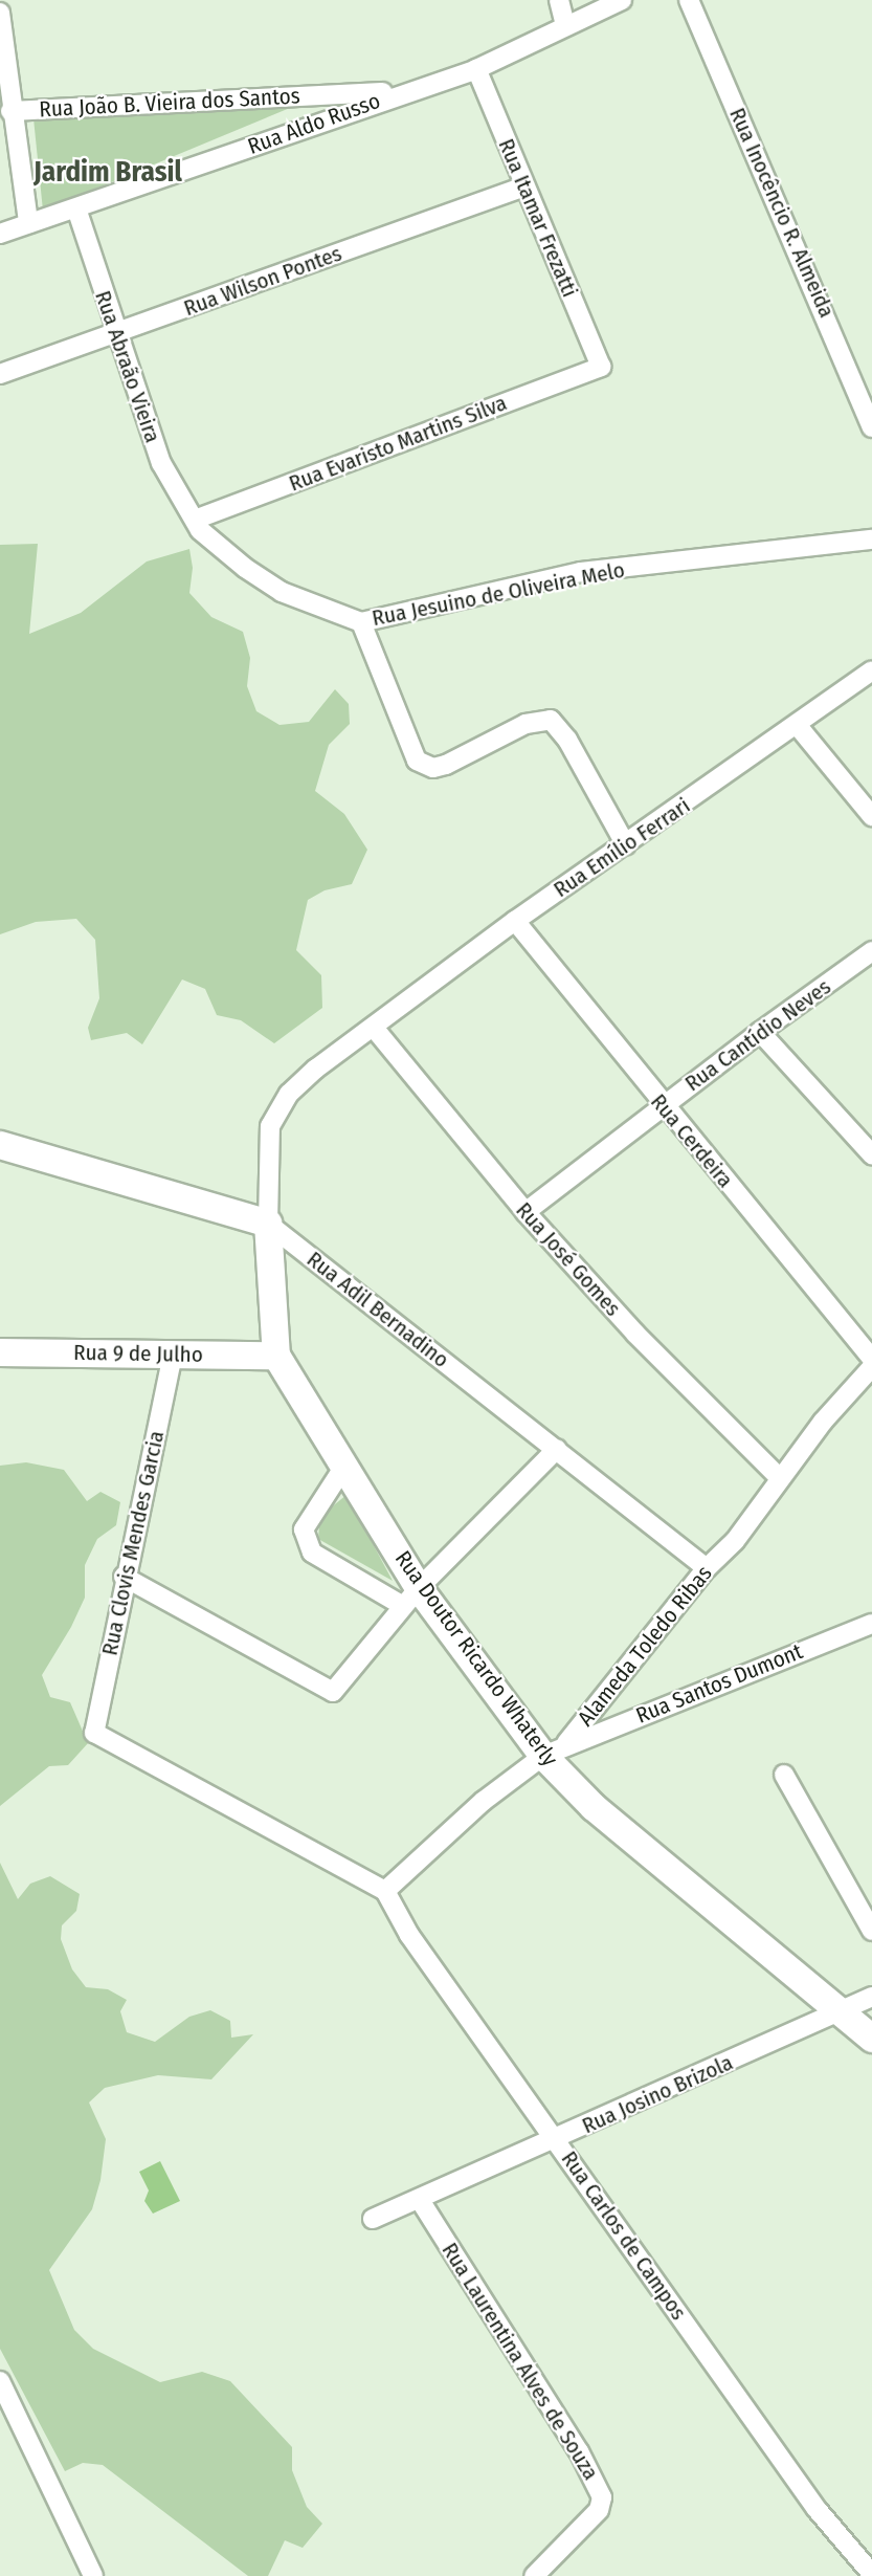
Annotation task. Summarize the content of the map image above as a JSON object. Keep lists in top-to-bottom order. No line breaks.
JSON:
{"streets":{"main road":["Rua Adil Bernadino","Rua 9 de Julho","Rua Doutor Ricardo Whaterly"],"street":["Rua João B. Vieira dos Santos","Rua Aldo Russo","Rua Inocêncio R. Almeida","Rua Itamar Frezatti","Rua Wilson Pontes","Rua Abraão Vieira","Rua Evaristo Martins Silva","Rua Jesuino de Oliveira Melo","Rua Emílio Ferrari","Rua Cantídio Neves","Rua Cerdeira","Rua José Gomes","Rua Clovis Mendes Garcia","Alameda Toledo Ribas","Rua Santos Dumont","Rua Josino Brizola","Rua Carlos de Campos","Rua Laurentina Alves de Souza"]},"crossings":[["Rua João B. Vieira dos Santos","Rua Aldo Russo"],["Rua Aldo Russo","Rua Itamar Frezatti"],["Rua Aldo Russo","Rua Abraão Vieira"],["Rua Itamar Frezatti","Rua Wilson Pontes"],["Rua Itamar Frezatti","Rua Evaristo Martins Silva"],["Rua Wilson Pontes","Rua Abraão Vieira"],["Rua Abraão Vieira","Rua Evaristo Martins Silva"],["Rua Abraão Vieira","Rua Jesuino de Oliveira Melo"],["Rua Evaristo Martins Silva","Rua Jesuino de Oliveira Melo"],["Rua Emílio Ferrari","Rua Cerdeira"],["Rua Emílio Ferrari","Rua José Gomes"],["Rua Emílio Ferrari","Rua Adil Bernadino"],["Rua Cantídio Neves","Rua Cerdeira"],["Rua Cantídio Neves","Rua José Gomes"],["Rua José Gomes","Alameda Toledo Ribas"],["Rua Adil Bernadino","Alameda Toledo Ribas"],["Rua 9 de Julho","Rua Clovis Mendes Garcia"],["Rua 9 de Julho","Rua Doutor Ricardo Whaterly"],["Rua Clovis Mendes Garcia","Alameda Toledo Ribas"],["Rua Clovis Mendes Garcia","Rua Carlos de Campos"],["Alameda Toledo Ribas","Rua Doutor Ricardo Whaterly"],["Alameda Toledo Ribas","Rua Santos Dumont"],["Alameda Toledo Ribas","Rua Carlos de Campos"],["Rua Doutor Ricardo Whaterly","Rua Santos Dumont"],["Rua Doutor Ricardo Whaterly","Rua Josino Brizola"],["Rua Josino Brizola","Rua Carlos de Campos"],["Rua Josino Brizola","Rua Laurentina Alves de Souza"]],"districts":["Jardim Brasil"]}
